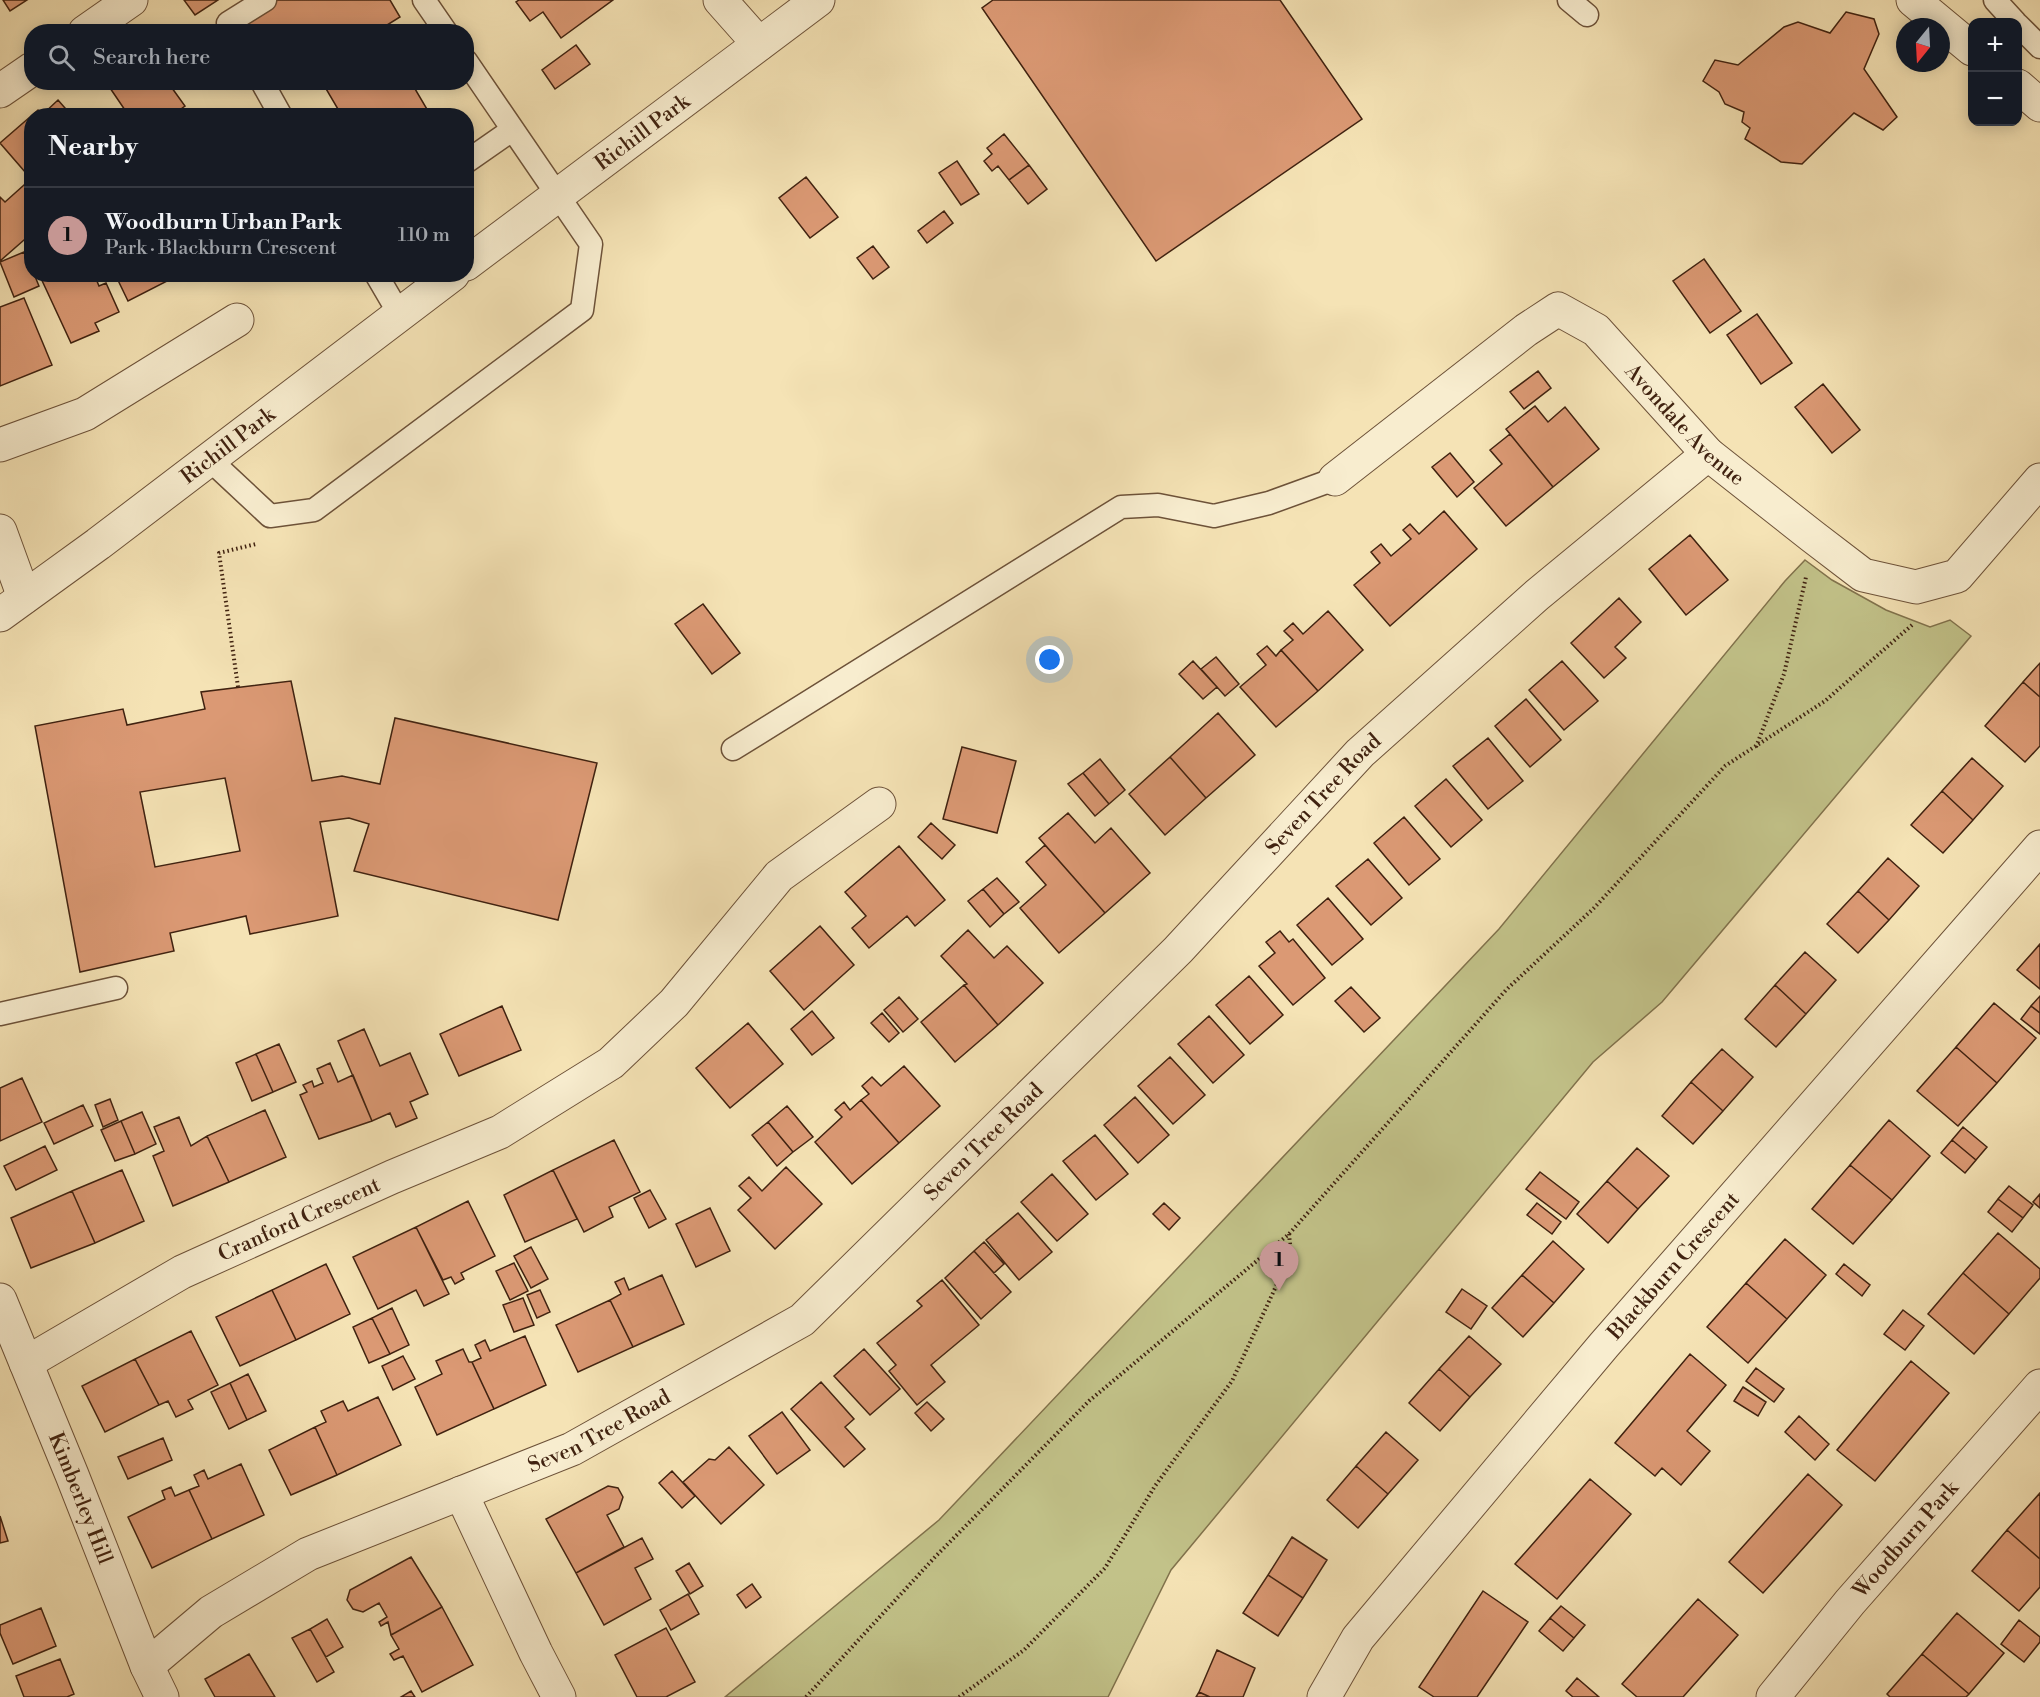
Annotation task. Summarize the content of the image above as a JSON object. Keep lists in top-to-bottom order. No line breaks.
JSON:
{"streets":{"street":["Richill Park","Avondale Avenue","Seven Tree Road","Cranford Crescent","Blackburn Crescent","Kimberley Hill","Woodburn Park"]},"crossings":[["Avondale Avenue","Seven Tree Road"],["Seven Tree Road","Kimberley Hill"],["Cranford Crescent","Kimberley Hill"]],"north":"bottom","page":{"map_buttons":["+","−"],"search":"Search here","heading":"Nearby","list":[{"mark":"1","name":"Woodburn Urban Park","note":"Park · Blackburn Crescent","value":"110 m"}],"pins":"1"}}
